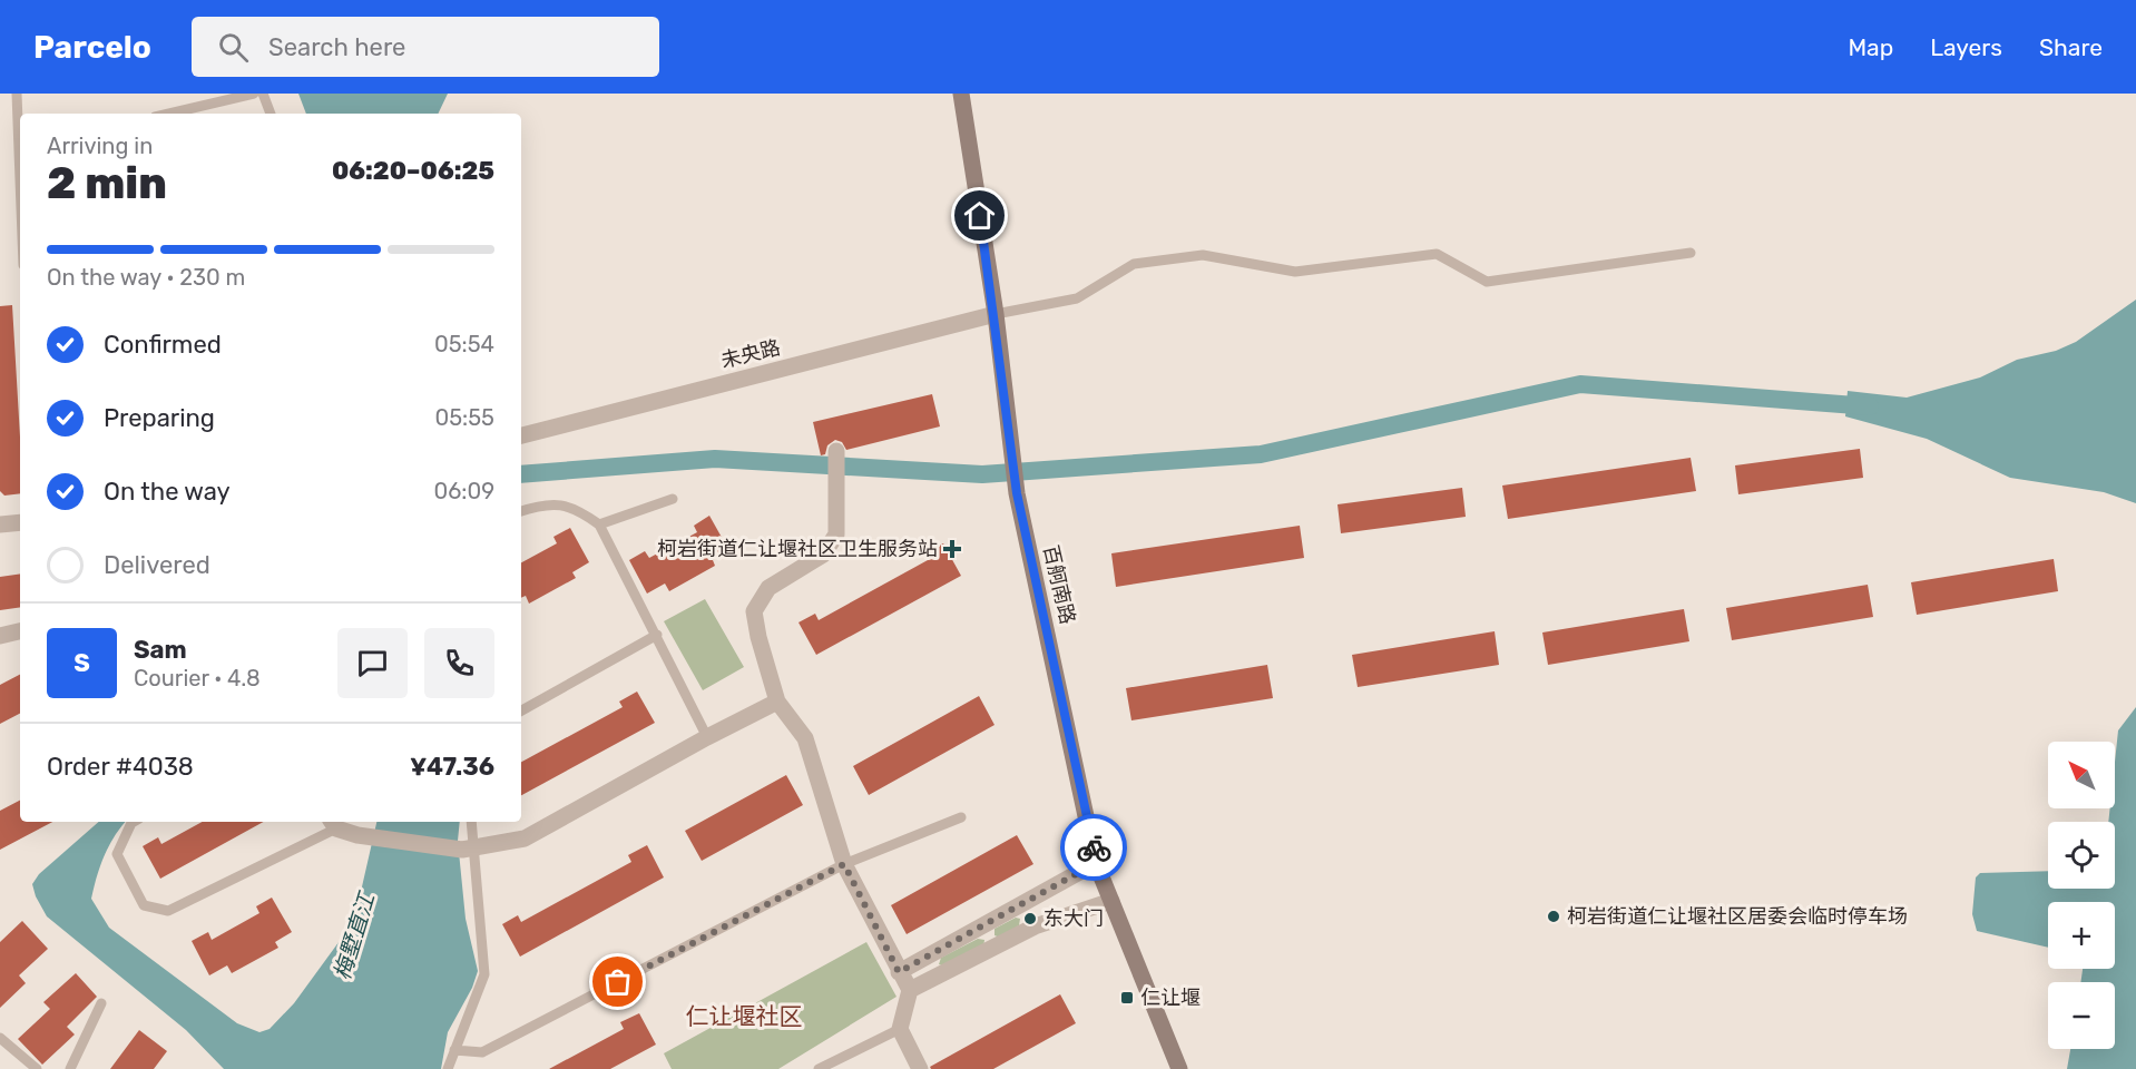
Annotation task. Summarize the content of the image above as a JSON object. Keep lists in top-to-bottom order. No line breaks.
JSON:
{"streets":{"street":["未央路","百舸南路"]},"crossings":[["未央路","百舸南路"]],"districts":["仁让堰社区"],"water":["梅墅直江"],"places":{"health":["柯岩街道仁让堰社区卫生服务站"],"other":["柯岩街道仁让堰社区居委会临时停车场","东大门"],"transit":["仁让堰"]},"north":"top left","page":{"header":"Parcelo","search":"Search here","nav":["Map","Layers","Share"],"heading":["2 min","Arriving in","06:20–06:25"],"panel":["Sam","Courier · 4.8","Order #4038","¥47.36"],"bar":"On the way · 230 m","list":[["Confirmed","05:54"],["Preparing","05:55"],["On the way","06:09"],"Delivered"],"round":"S","map_buttons":["+","−"]}}
